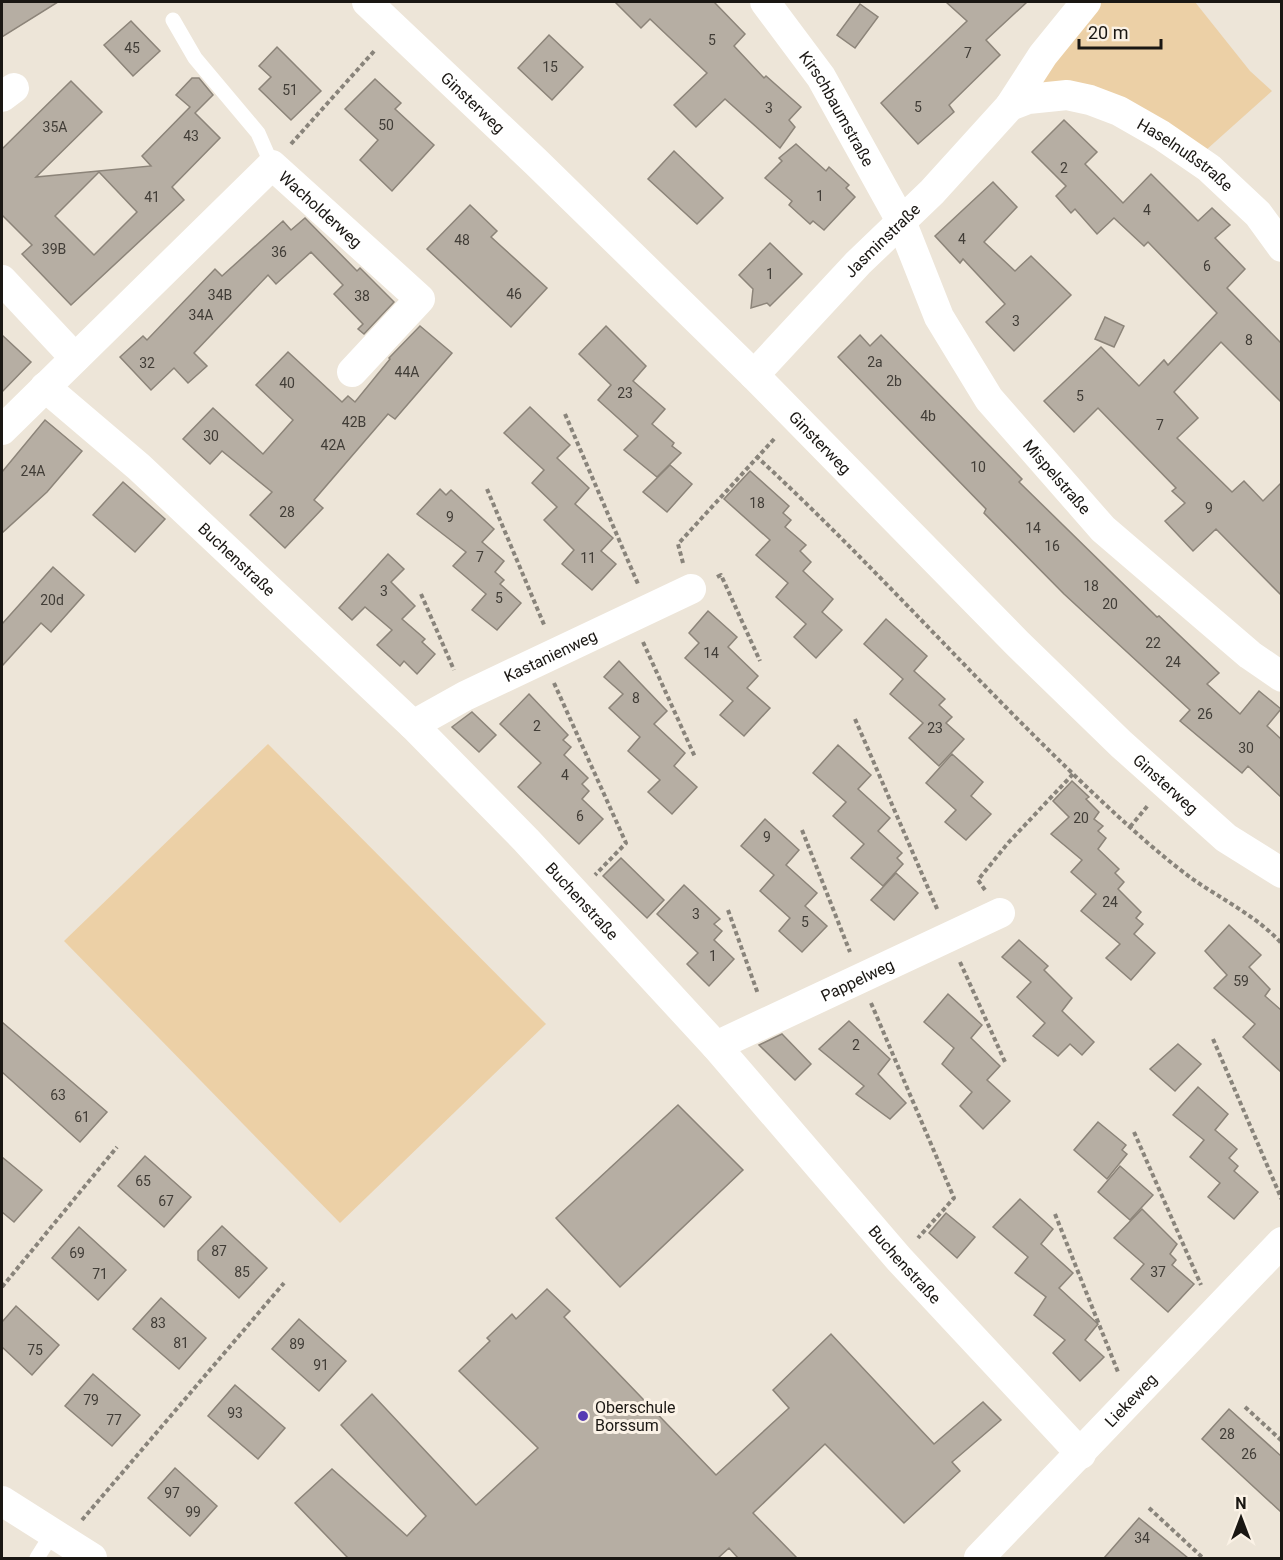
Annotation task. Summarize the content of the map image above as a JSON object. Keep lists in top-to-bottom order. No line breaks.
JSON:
{"streets":{"street":["Ginsterweg","Kirschbaumstraße","Haselnußstraße","Wacholderweg","Jasminstraße","Mispelstraße","Buchenstraße","Kastanienweg","Pappelweg","Liekeweg"]},"crossings":[["Ginsterweg","Jasminstraße"],["Kirschbaumstraße","Jasminstraße"],["Kirschbaumstraße","Mispelstraße"],["Haselnußstraße","Jasminstraße"],["Wacholderweg","Buchenstraße"],["Jasminstraße","Mispelstraße"],["Buchenstraße","Kastanienweg"],["Buchenstraße","Pappelweg"],["Buchenstraße","Liekeweg"]],"places":["Oberschule Borssum"],"house_numbers":["5","45","7","15","51","5","3","50","35A","43","2","1","41","4","4","48","39B","36","6","1","46","34B","38","34A","3","8","2a","32","44A","2b","40","23","5","4b","42B","7","30","42A","10","24A","18","9","28","9","14","16","7","11","18","3","5","20d","20","22","14","24","8","26","2","23","30","4","6","20","9","24","3","5","1","59","2","63","61","65","67","87","69","85","37","71","83","81","89","75","91","79","93","77","28","26","97","99","34"],"scale_bar":"20 m","north":"top"}
